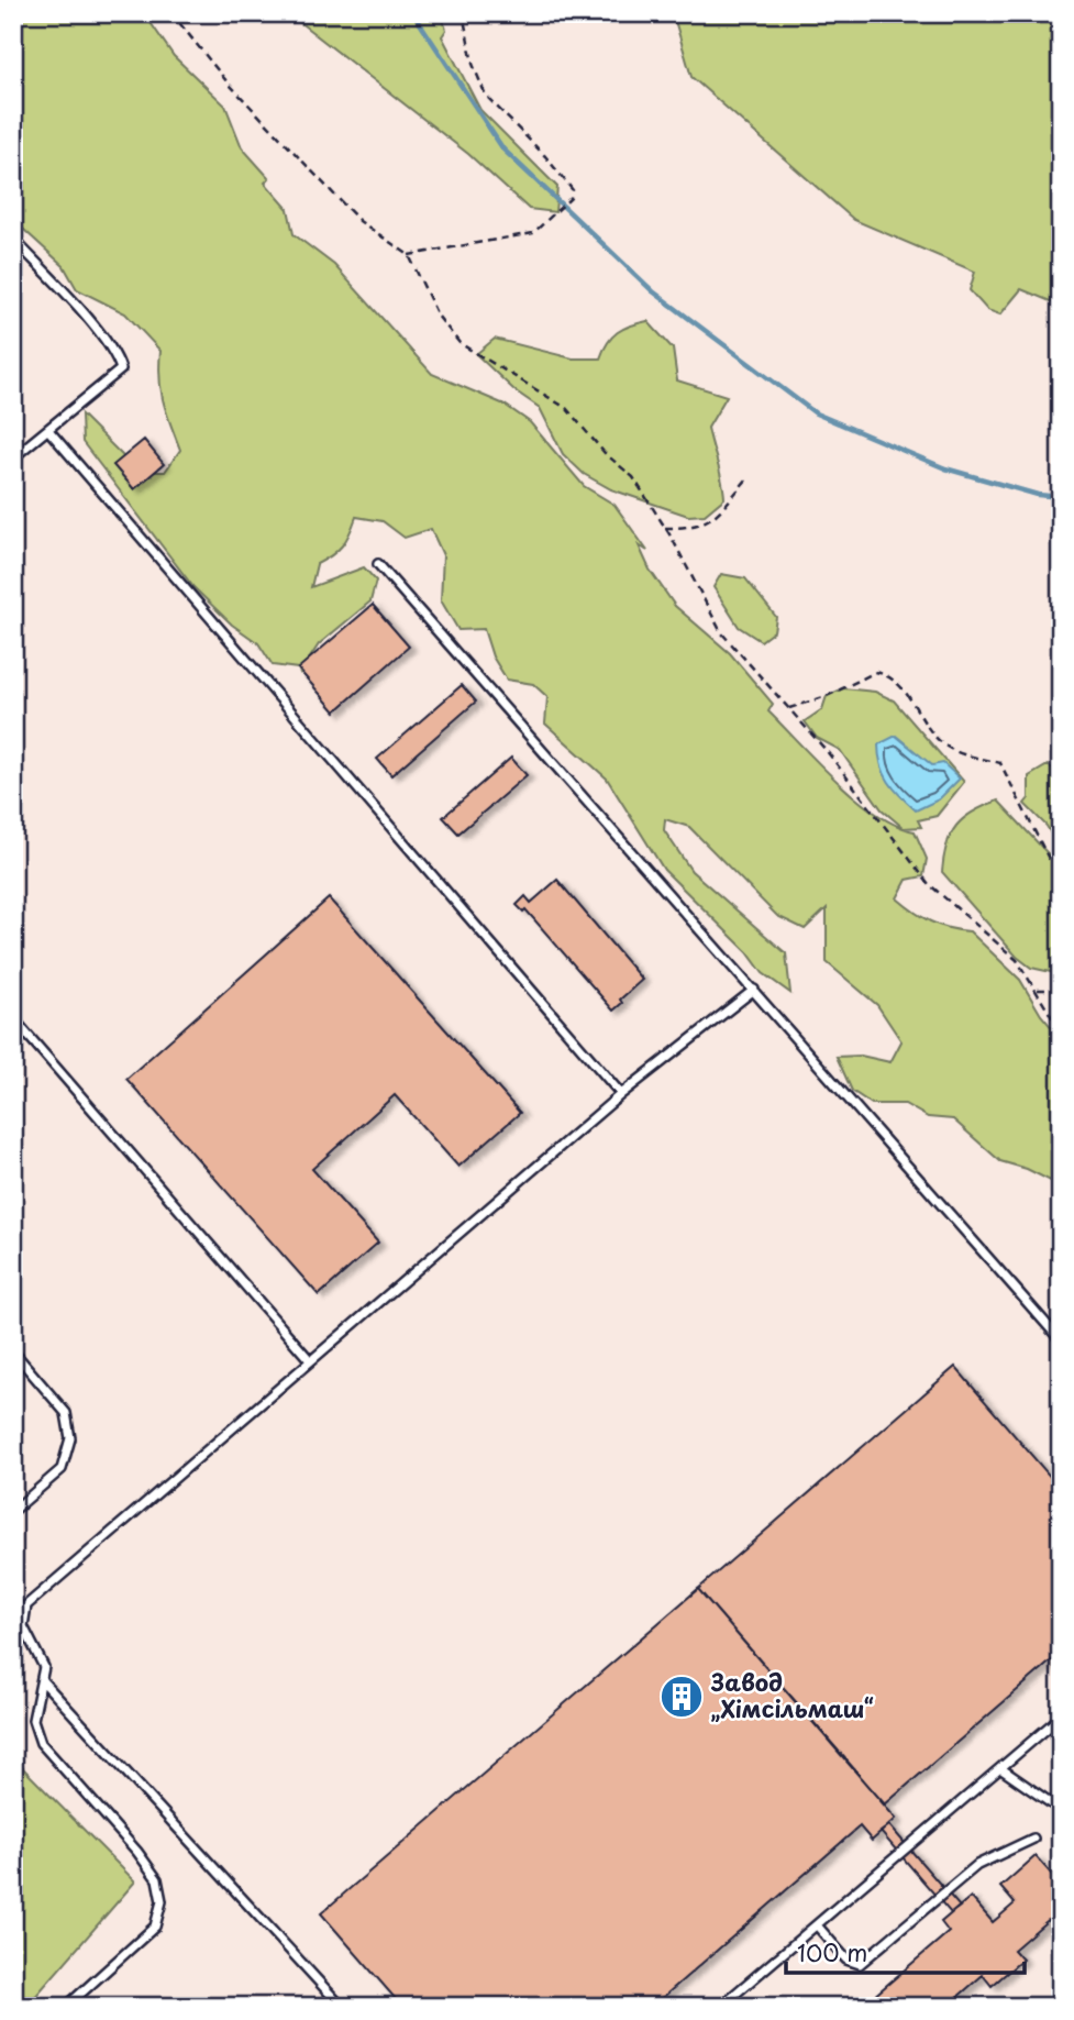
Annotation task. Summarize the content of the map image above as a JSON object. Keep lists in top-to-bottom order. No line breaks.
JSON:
{"places":{"building":["Завод „Хімсільмаш“"]},"scale_bar":"100 m"}
